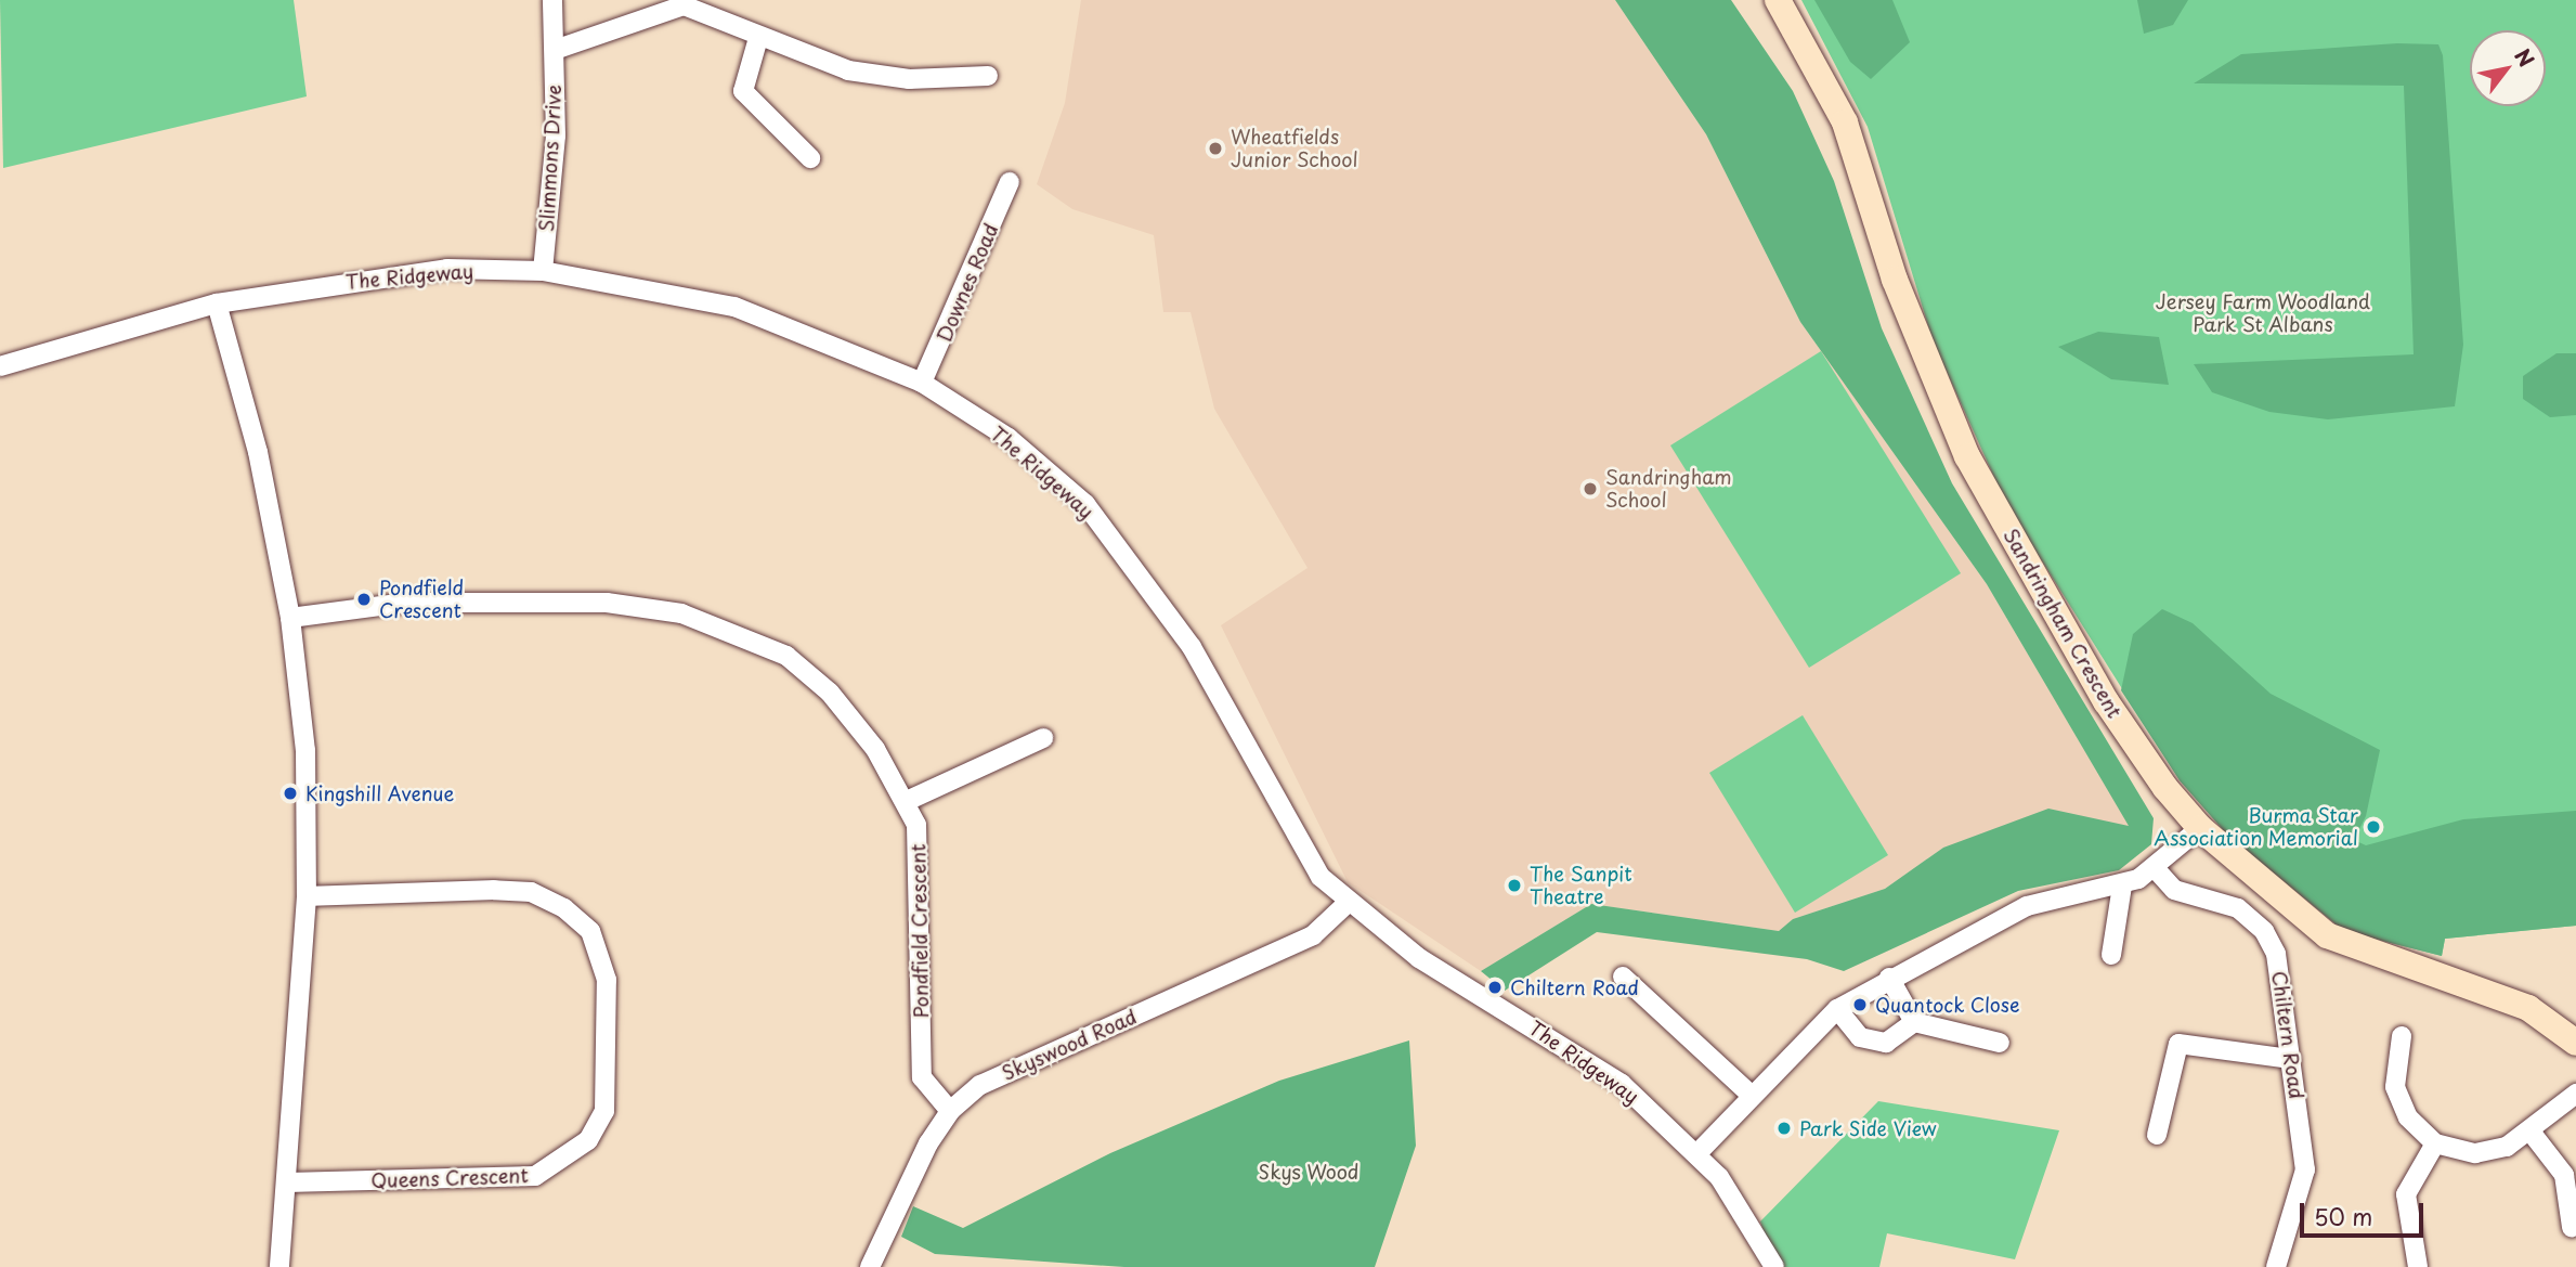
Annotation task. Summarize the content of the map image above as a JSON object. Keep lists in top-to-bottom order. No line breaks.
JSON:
{"streets":{"street":["Slimmons Drive","The Ridgeway","Downes Road","Sandringham Crescent","Pondfield Crescent","Chiltern Road","Skyswood Road","Queens Crescent"]},"crossings":[["Slimmons Drive","The Ridgeway"],["The Ridgeway","Downes Road"],["The Ridgeway","Skyswood Road"],["Pondfield Crescent","Skyswood Road"]],"parks":["Jersey Farm Woodland Park St Albans","Skys Wood"],"places":["Wheatfields Junior School","Sandringham School","Pondfield Crescent","Kingshill Avenue","Burma Star Association Memorial","The Sanpit Theatre","Chiltern Road","Quantock Close","Park Side View"],"scale_bar":"50 m","north":"top right"}
